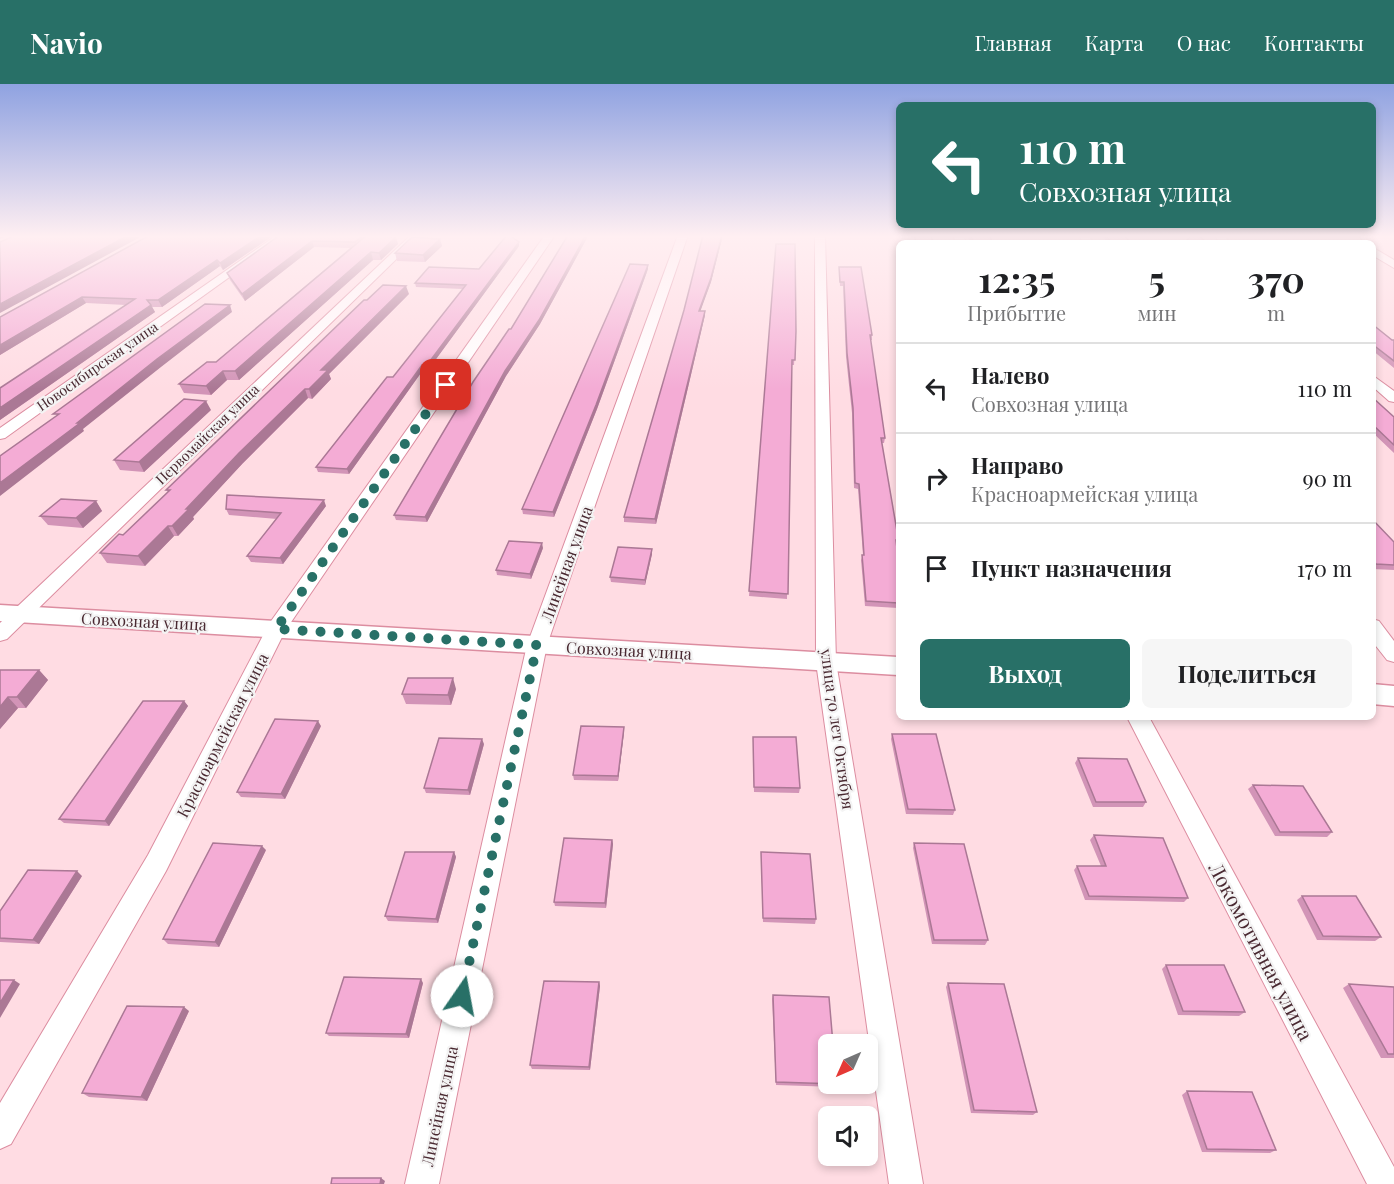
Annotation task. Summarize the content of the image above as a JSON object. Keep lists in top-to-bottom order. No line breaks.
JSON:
{"streets":{"street":["Новосибирская улица","Первомайская улица","Линейная улица","Совхозная улица","улица 70 лет Октября","Красноармейская улица","Локомотивная улица"]},"crossings":[["Первомайская улица","Совхозная улица"],["Линейная улица","Совхозная улица"],["Совхозная улица","улица 70 лет Октября"],["Совхозная улица","Красноармейская улица"]],"north":"bottom left","page":{"header":"Navio","nav":["Главная","Карта","О нас","Контакты"],"turn":["110 m","Совхозная улица"],"eta":["12:35","Прибытие","5","мин","370","m"],"list":[{"name":"Налево","note":"Совхозная улица","value":"110 m"},{"name":"Направо","note":"Красноармейская улица","value":"90 m"},{"name":"Пункт назначения","value":"170 m"}],"buttons":["Выход","Поделиться"]}}
